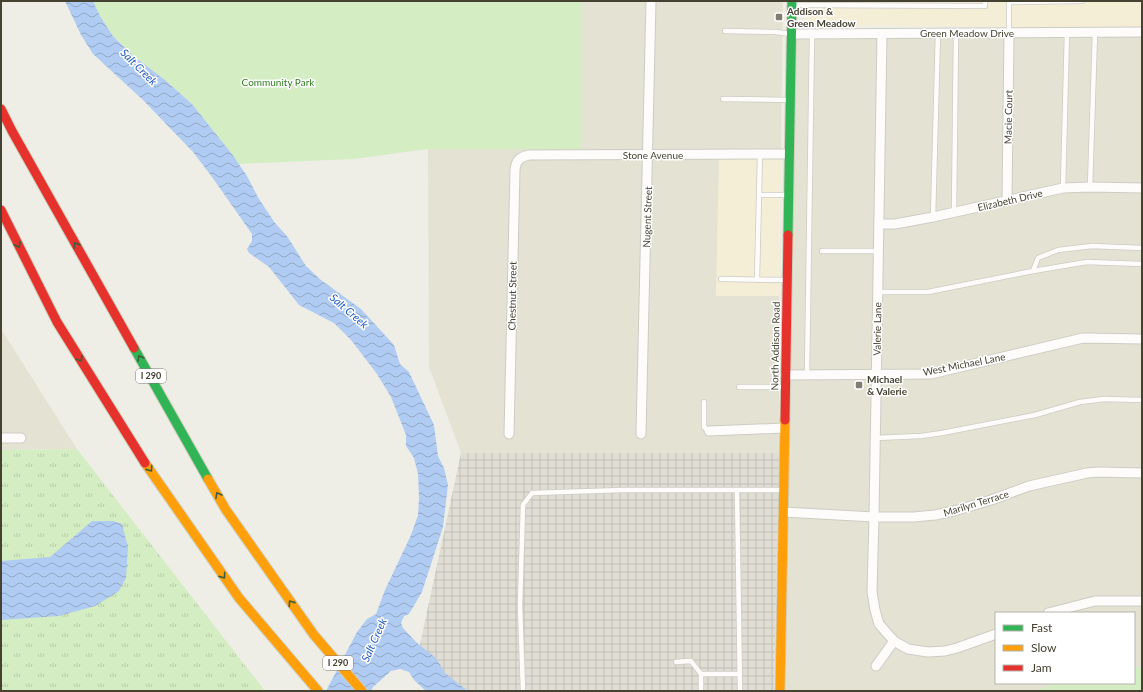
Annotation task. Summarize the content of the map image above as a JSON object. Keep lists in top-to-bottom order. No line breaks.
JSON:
{"streets":{"main road":["North Addison Road","I 290"],"street":["Green Meadow Drive","Macie Court","Stone Avenue","Elizabeth Drive","Nugent Street","Chestnut Street","Valerie Lane","West Michael Lane","Marilyn Terrace"]},"crossings":[["Green Meadow Drive","Macie Court"],["Green Meadow Drive","Valerie Lane"],["Green Meadow Drive","North Addison Road"],["Macie Court","Elizabeth Drive"],["Stone Avenue","Nugent Street"],["Stone Avenue","Chestnut Street"],["Stone Avenue","North Addison Road"],["Elizabeth Drive","Valerie Lane"],["Valerie Lane","West Michael Lane"],["Valerie Lane","Marilyn Terrace"],["North Addison Road","West Michael Lane"],["North Addison Road","Marilyn Terrace"]],"water":["Salt Creek"],"parks":["Community Park"],"places":{"transit":["Addison & Green Meadow","Michael & Valerie"]},"legend":["Fast","Slow","Jam"]}
